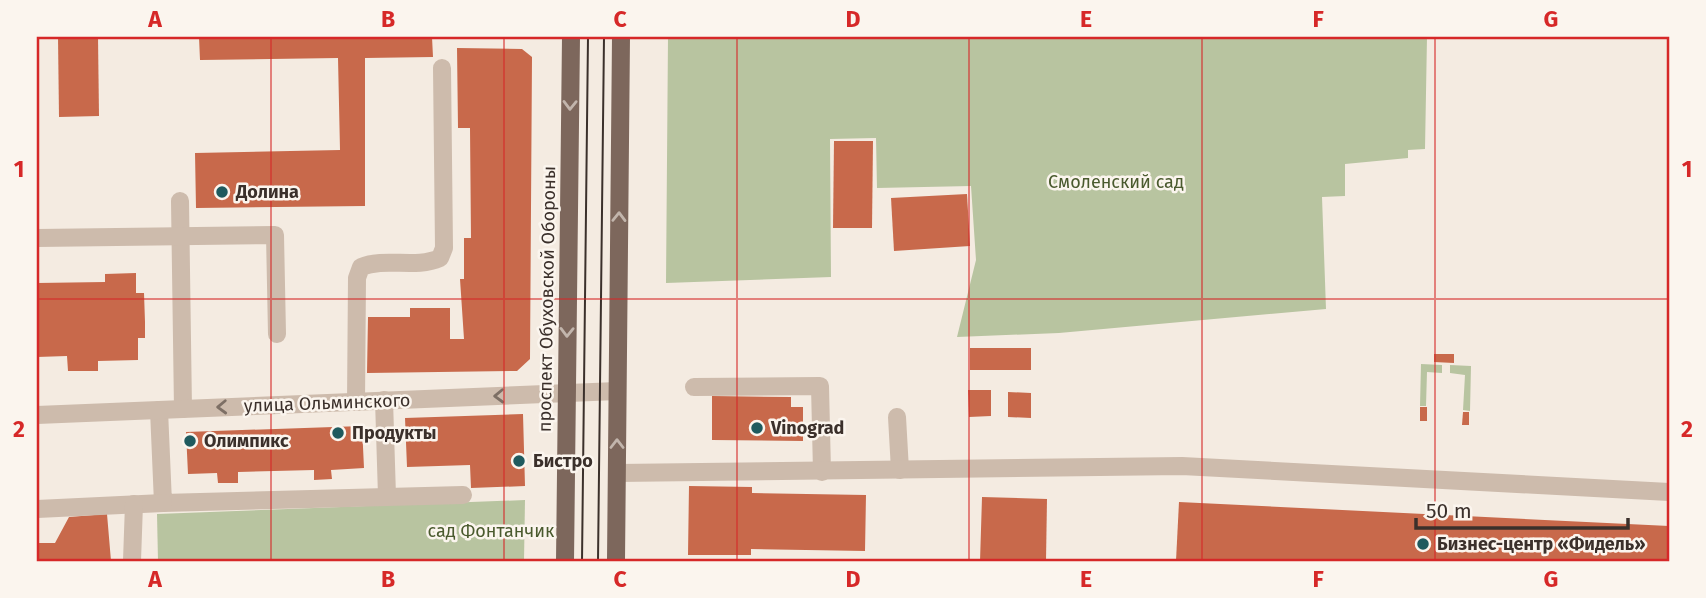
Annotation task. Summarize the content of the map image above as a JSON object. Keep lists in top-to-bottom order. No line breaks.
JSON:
{"streets":{"main road":["проспект Обуховской Обороны"],"street":["улица Ольминского"]},"crossings":[["проспект Обуховской Обороны","улица Ольминского"]],"parks":["Смоленский сад","сад Фонтанчик"],"places":["Долина","Vinograd","Продукты","Олимпикс","Бистро","Бизнес-центр «Фидель»"],"scale_bar":"50 m","grid":{"columns":["A","B","C","D","E","F","G"],"rows":["1","2"]}}
